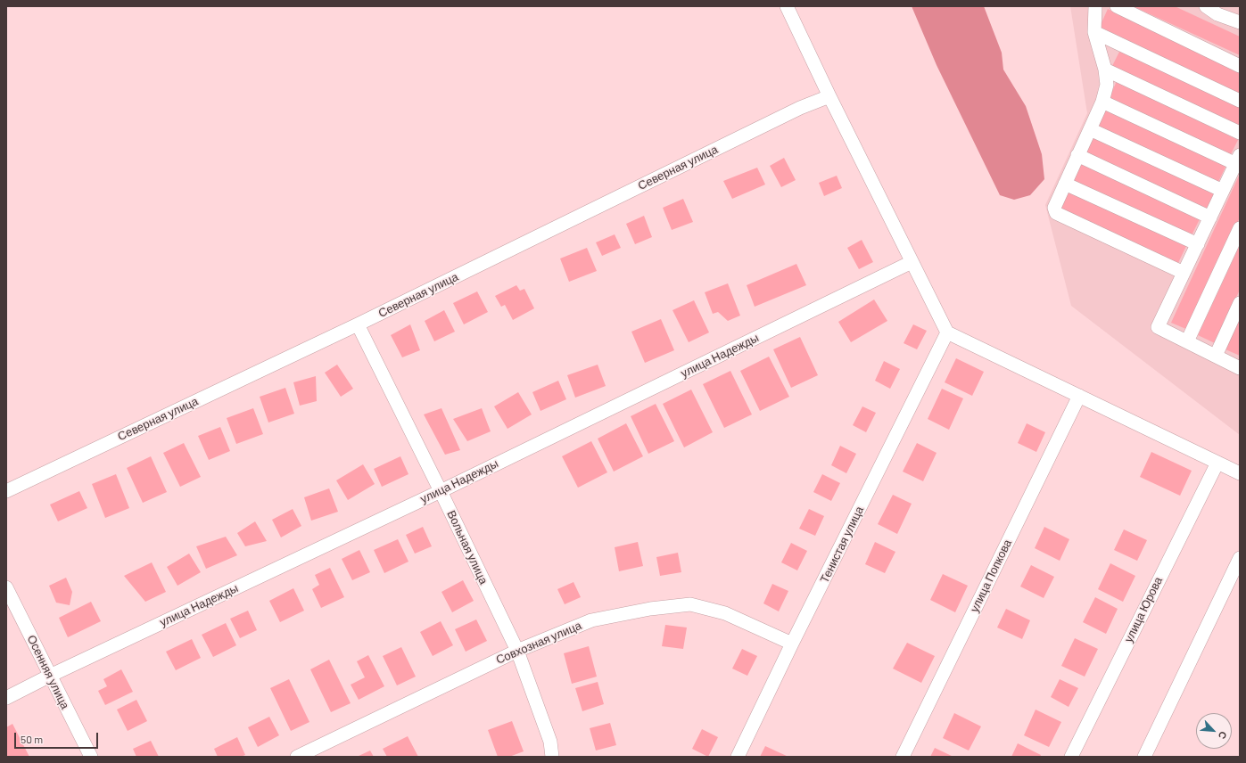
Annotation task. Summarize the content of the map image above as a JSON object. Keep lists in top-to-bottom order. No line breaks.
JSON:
{"streets":{"street":["Северная улица","улица Надежды","Тенистая улица","Вольная улица","улица Попкова","улица Юрова","Совхозная улица","Осенняя улица"]},"crossings":[["Северная улица","Вольная улица"],["улица Надежды","Вольная улица"],["улица Надежды","Осенняя улица"],["Тенистая улица","Совхозная улица"],["Вольная улица","Совхозная улица"]],"scale_bar":"50 m","north":"bottom right"}
